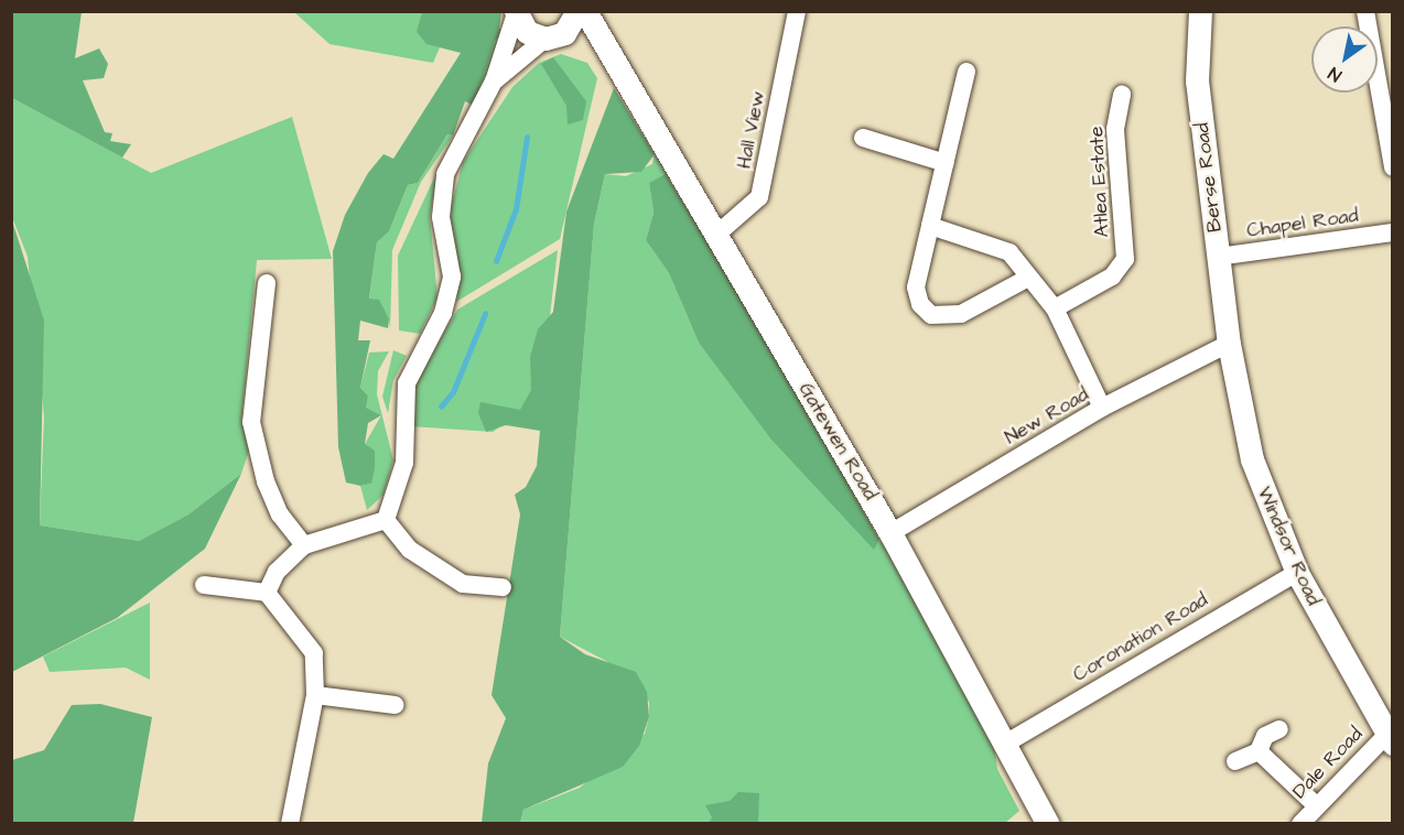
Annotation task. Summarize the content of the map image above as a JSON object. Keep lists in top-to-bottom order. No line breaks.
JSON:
{"streets":{"main road":["Berse Road","Gatewen Road","Windsor Road"],"street":["Hall View","Atlea Estate","Chapel Road","New Road","Coronation Road","Dale Road"]},"crossings":[["Hall View","Gatewen Road"],["Berse Road","Chapel Road"],["Berse Road","New Road"],["Berse Road","Windsor Road"],["New Road","Gatewen Road"],["New Road","Windsor Road"],["Gatewen Road","Coronation Road"],["Windsor Road","Coronation Road"],["Windsor Road","Dale Road"]],"north":"bottom left"}
